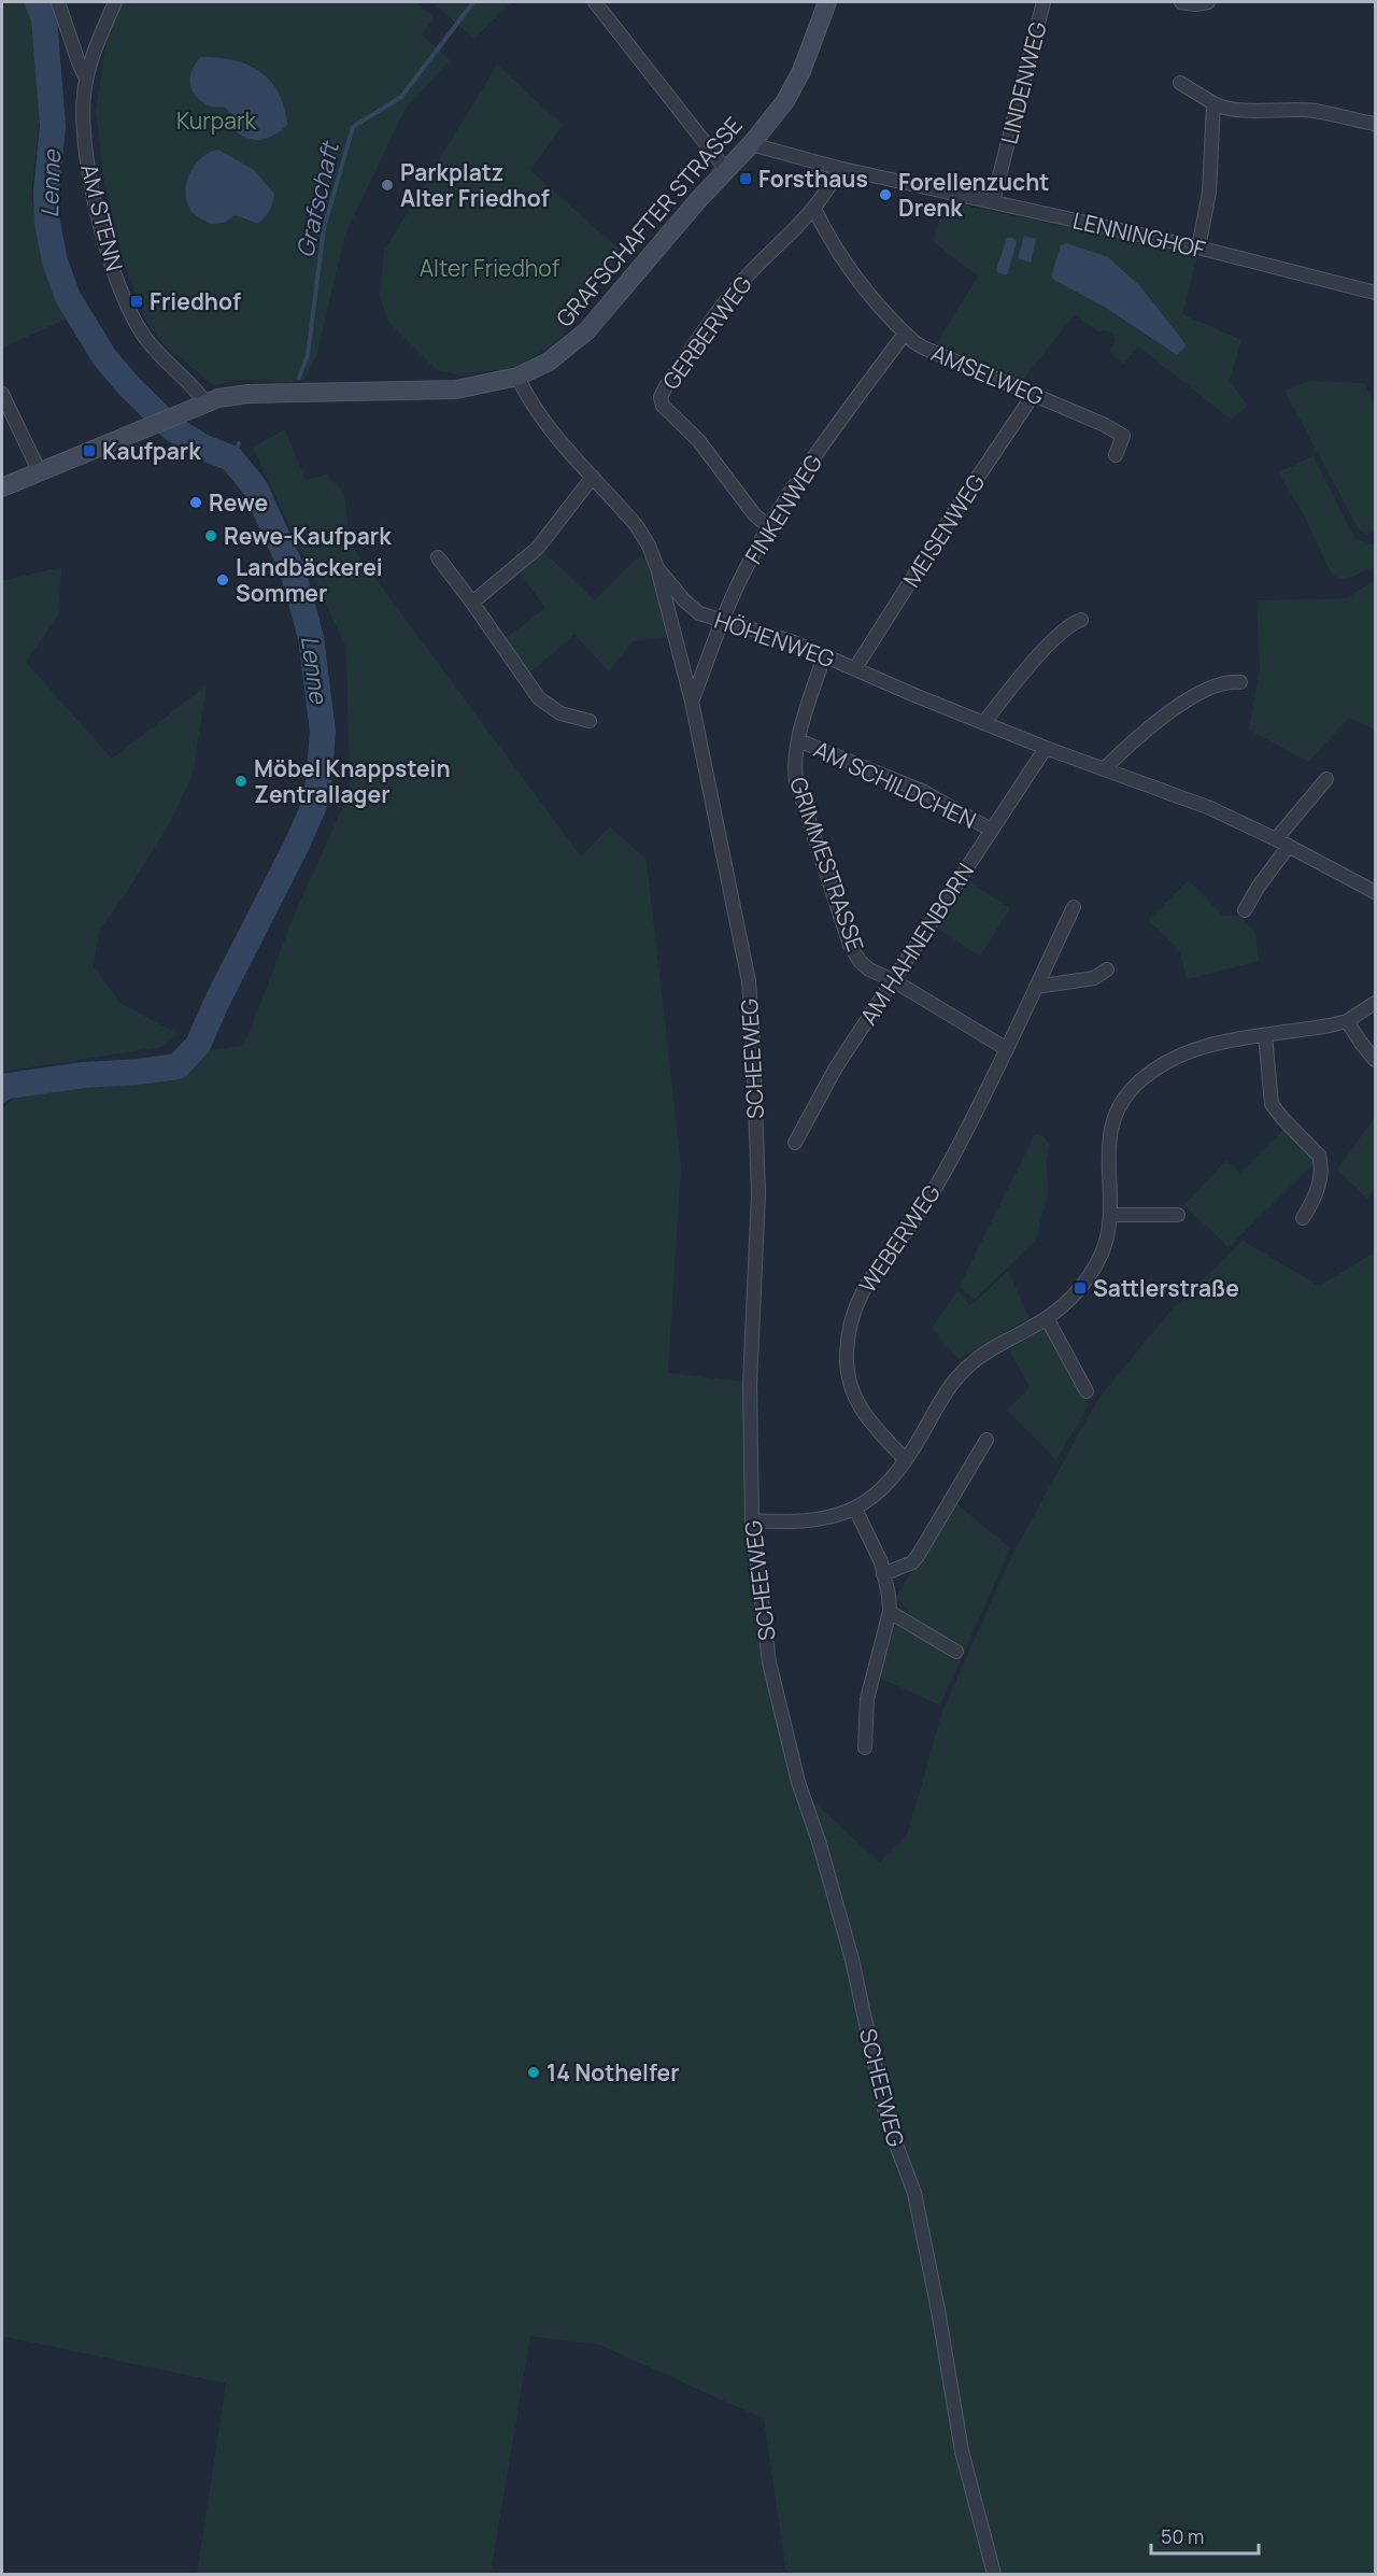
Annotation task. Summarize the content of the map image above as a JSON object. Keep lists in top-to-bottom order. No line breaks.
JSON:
{"streets":{"street":["LINDENWEG","AM STENN","GRAFSCHAFTER STRASSE","LENNINGHOF","GERBERWEG","AMSELWEG","FINKENWEG","MEISENWEG","HÖHENWEG","AM SCHILDCHEN","GRIMMESTRASSE","AM HAHNENBORN","SCHEEWEG","WEBERWEG"]},"crossings":[["LINDENWEG","LENNINGHOF"],["AM STENN","GRAFSCHAFTER STRASSE"],["GRAFSCHAFTER STRASSE","LENNINGHOF"],["GRAFSCHAFTER STRASSE","HÖHENWEG"],["LENNINGHOF","GERBERWEG"],["GERBERWEG","AMSELWEG"],["GERBERWEG","FINKENWEG"],["AMSELWEG","FINKENWEG"],["AMSELWEG","MEISENWEG"],["FINKENWEG","HÖHENWEG"],["FINKENWEG","SCHEEWEG"],["MEISENWEG","HÖHENWEG"],["HÖHENWEG","GRIMMESTRASSE"],["HÖHENWEG","AM HAHNENBORN"],["HÖHENWEG","SCHEEWEG"],["AM SCHILDCHEN","GRIMMESTRASSE"],["AM SCHILDCHEN","AM HAHNENBORN"],["GRIMMESTRASSE","AM HAHNENBORN"]],"water":["Lenne","Grafschaft"],"parks":["Kurpark","Alter Friedhof"],"places":{"transit":["Forsthaus","Friedhof","Kaufpark","Sattlerstraße"],"other":["Parkplatz Alter Friedhof","Forellenzucht Drenk","Rewe","Rewe-Kaufpark","Landbäckerei Sommer","Möbel Knappstein Zentrallager","14 Nothelfer"]},"scale_bar":"50 m"}
